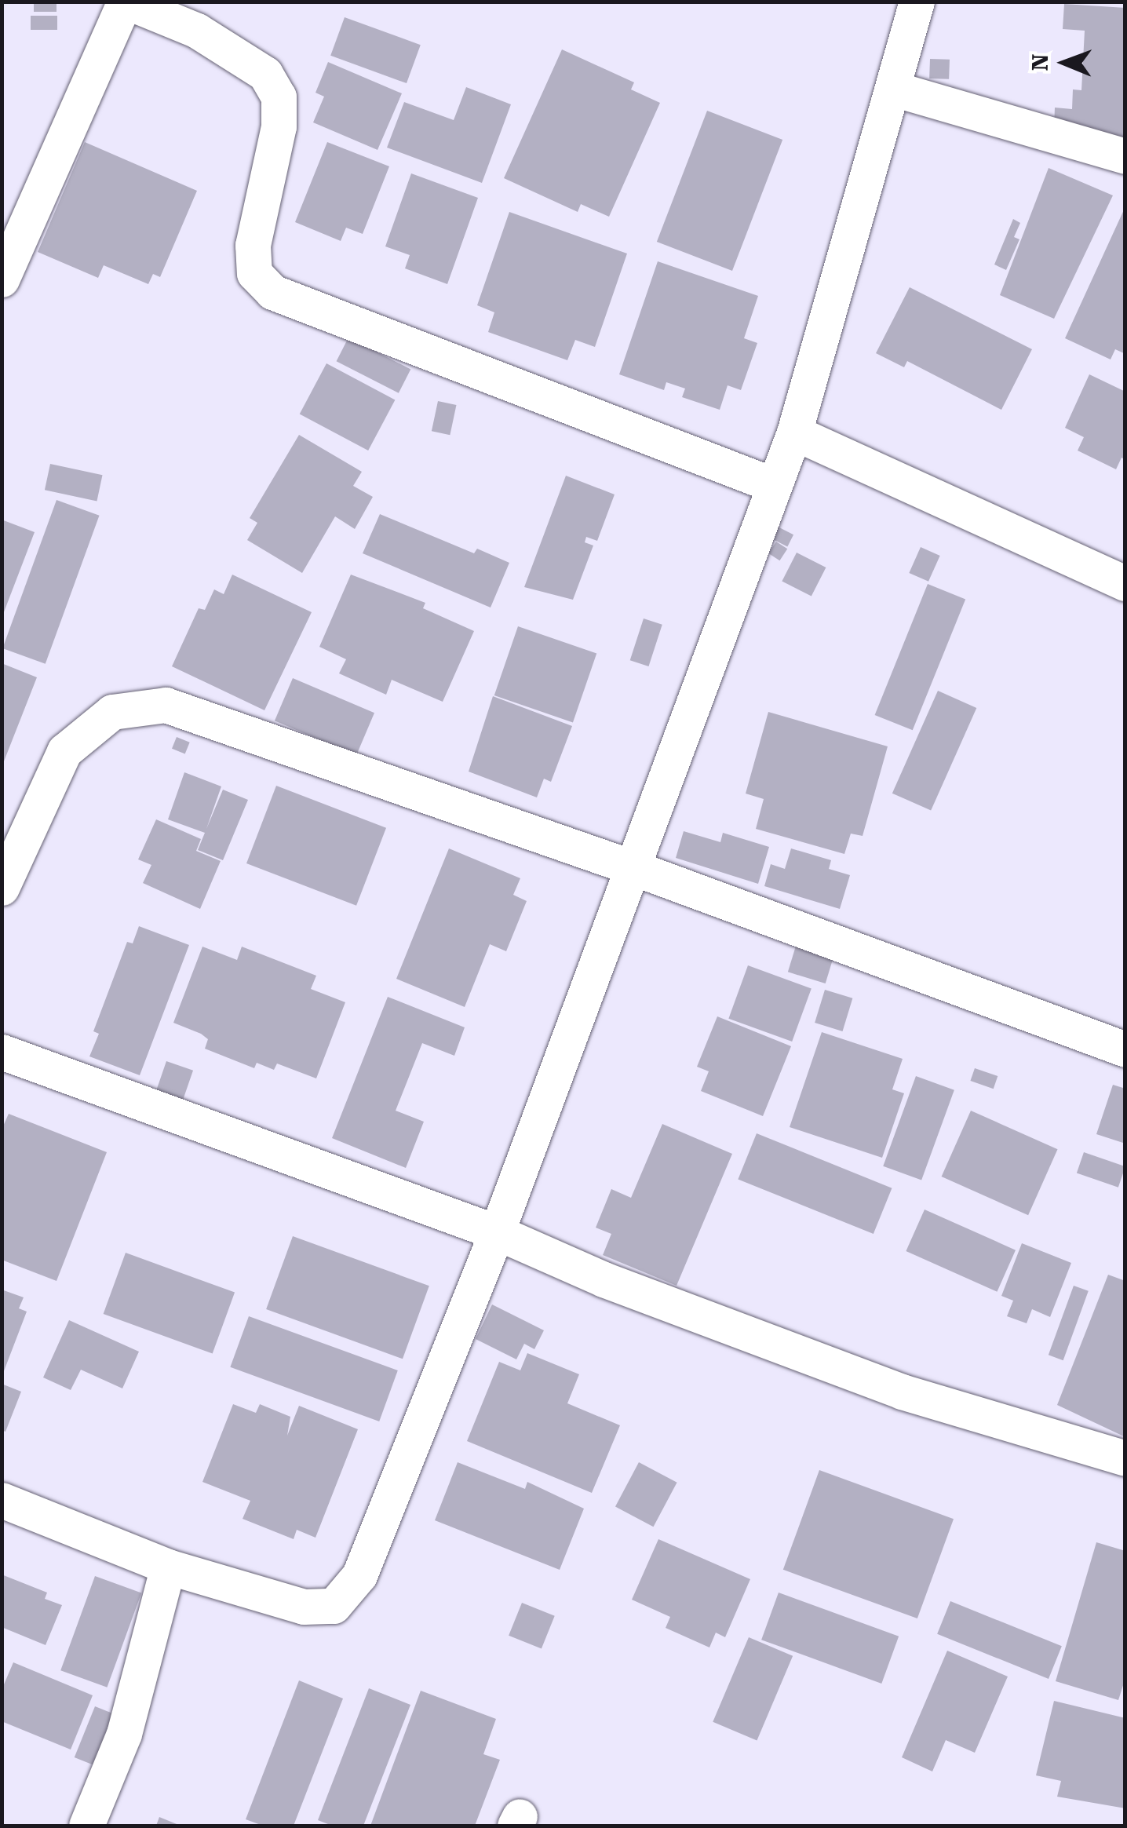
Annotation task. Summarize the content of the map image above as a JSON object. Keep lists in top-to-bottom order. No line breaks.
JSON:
{"north":"left"}
